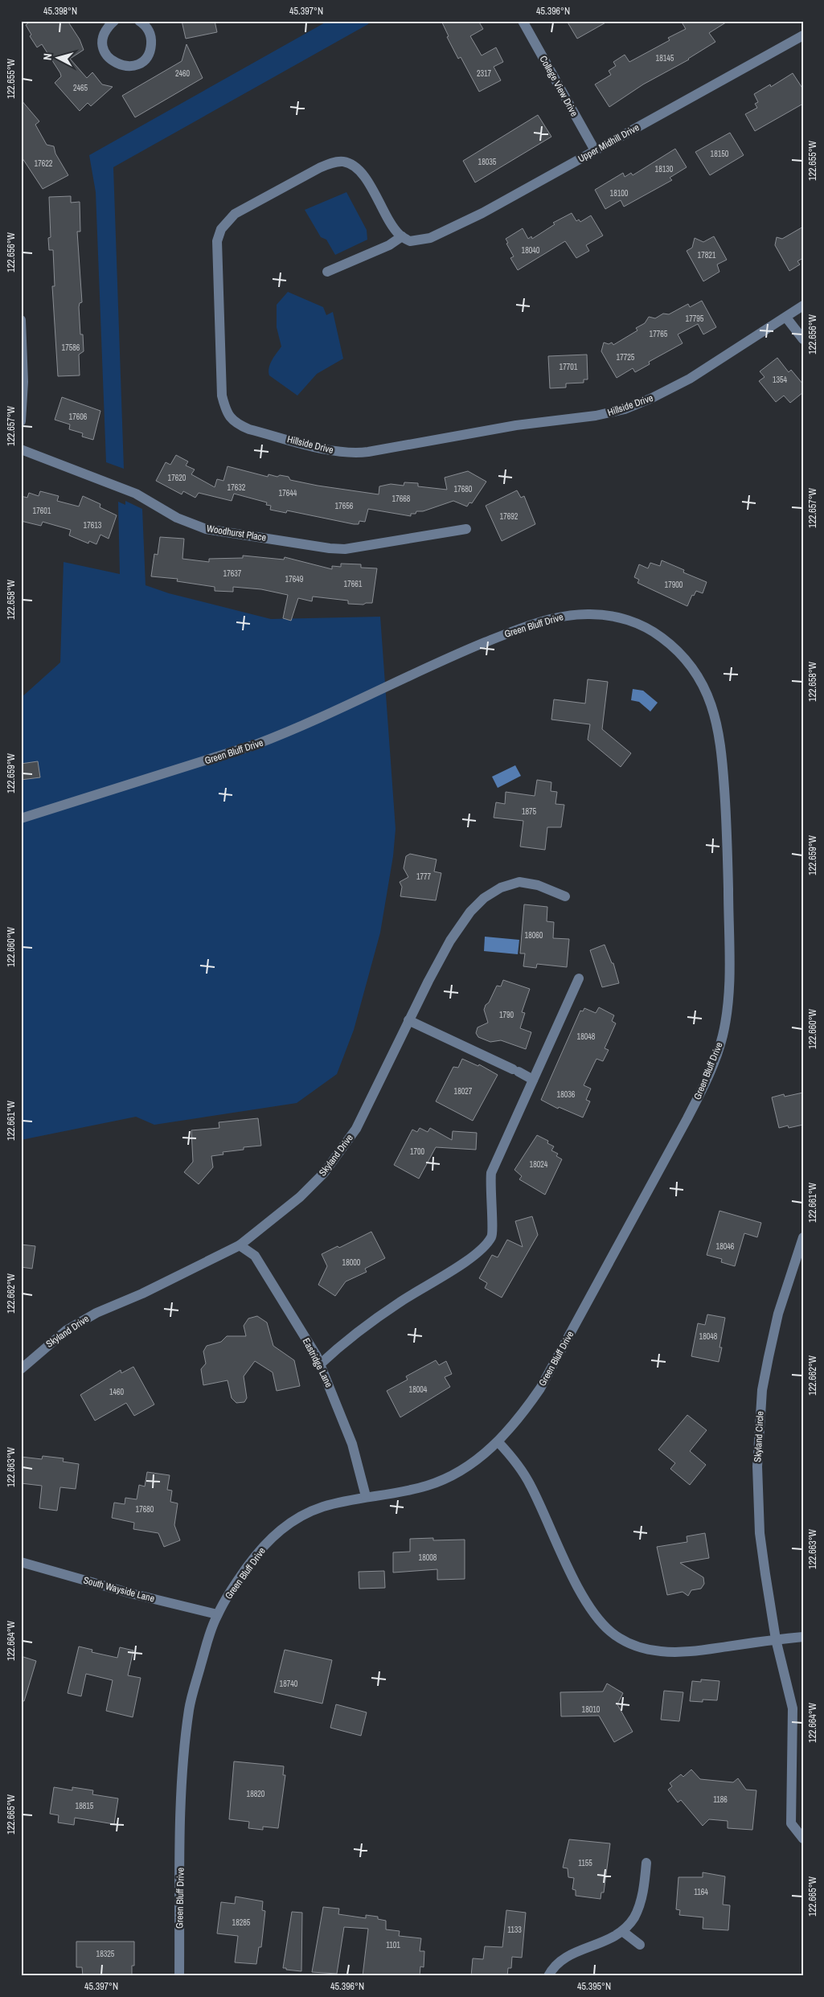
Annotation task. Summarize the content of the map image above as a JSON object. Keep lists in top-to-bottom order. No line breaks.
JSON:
{"streets":{"street":["College View Drive","Upper Midhill Drive","Hillside Drive","Woodhurst Place","Green Bluff Drive","Skyland Drive","Eastridge Lane","Skyland Circle","South Wayside Lane"]},"crossings":[["College View Drive","Upper Midhill Drive"],["Upper Midhill Drive","Hillside Drive"],["Green Bluff Drive","Eastridge Lane"],["Green Bluff Drive","South Wayside Lane"],["Skyland Drive","Eastridge Lane"]],"house_numbers":["18145","2460","2317","2465","18150","18035","17622","18130","18100","18040","17821","17795","17765","17586","17725","17701","1354","17606","17620","17632","17680","17644","17668","17656","17601","17692","17613","17637","17649","17661","17900","1875","1777","18060","1790","18048","18027","18036","1700","18024","18046","18000","18048","18004","1460","17680","18008","18740","18010","18820","1186","18815","1155","1164","18285","1133","1101","18325"],"north":"left","coordinates":["45.398°N","45.397°N","45.396°N","122.655°W","122.656°W","122.657°W","122.658°W","122.659°W","122.660°W","122.661°W","122.662°W","122.663°W","122.664°W","122.665°W","45.395°N"]}
